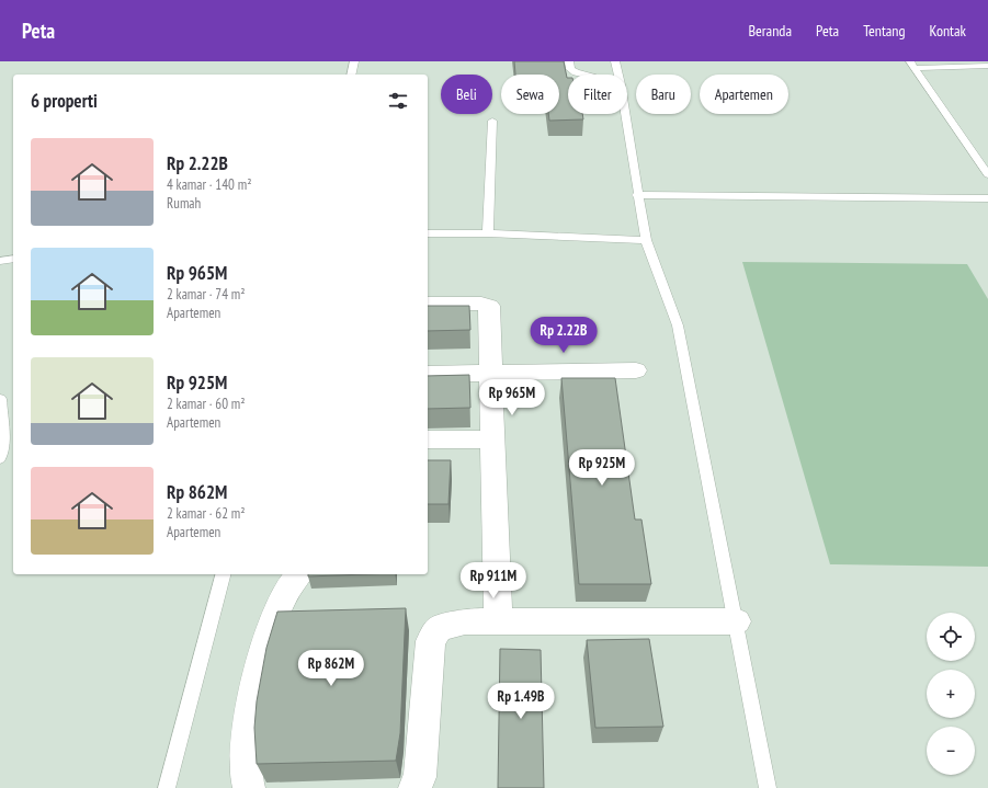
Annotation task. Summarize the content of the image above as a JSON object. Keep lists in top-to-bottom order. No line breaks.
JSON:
{"page":{"header":"Peta","nav":["Beranda","Peta","Tentang","Kontak"],"chip":["Beli","Sewa","Filter","Baru","Apartemen"],"heading":"6 properti","list":[{"name":"Rp 2.22B","note":"4 kamar · 140 m² · Rumah"},{"name":"Rp 965M","note":"2 kamar · 74 m² · Apartemen"},{"name":"Rp 925M","note":"2 kamar · 60 m² · Apartemen"},{"name":"Rp 862M","note":"2 kamar · 62 m² · Apartemen"}],"price":["Rp 2.22B","Rp 965M","Rp 925M","Rp 911M","Rp 862M","Rp 1.49B"],"map_buttons":["+","−"]}}
